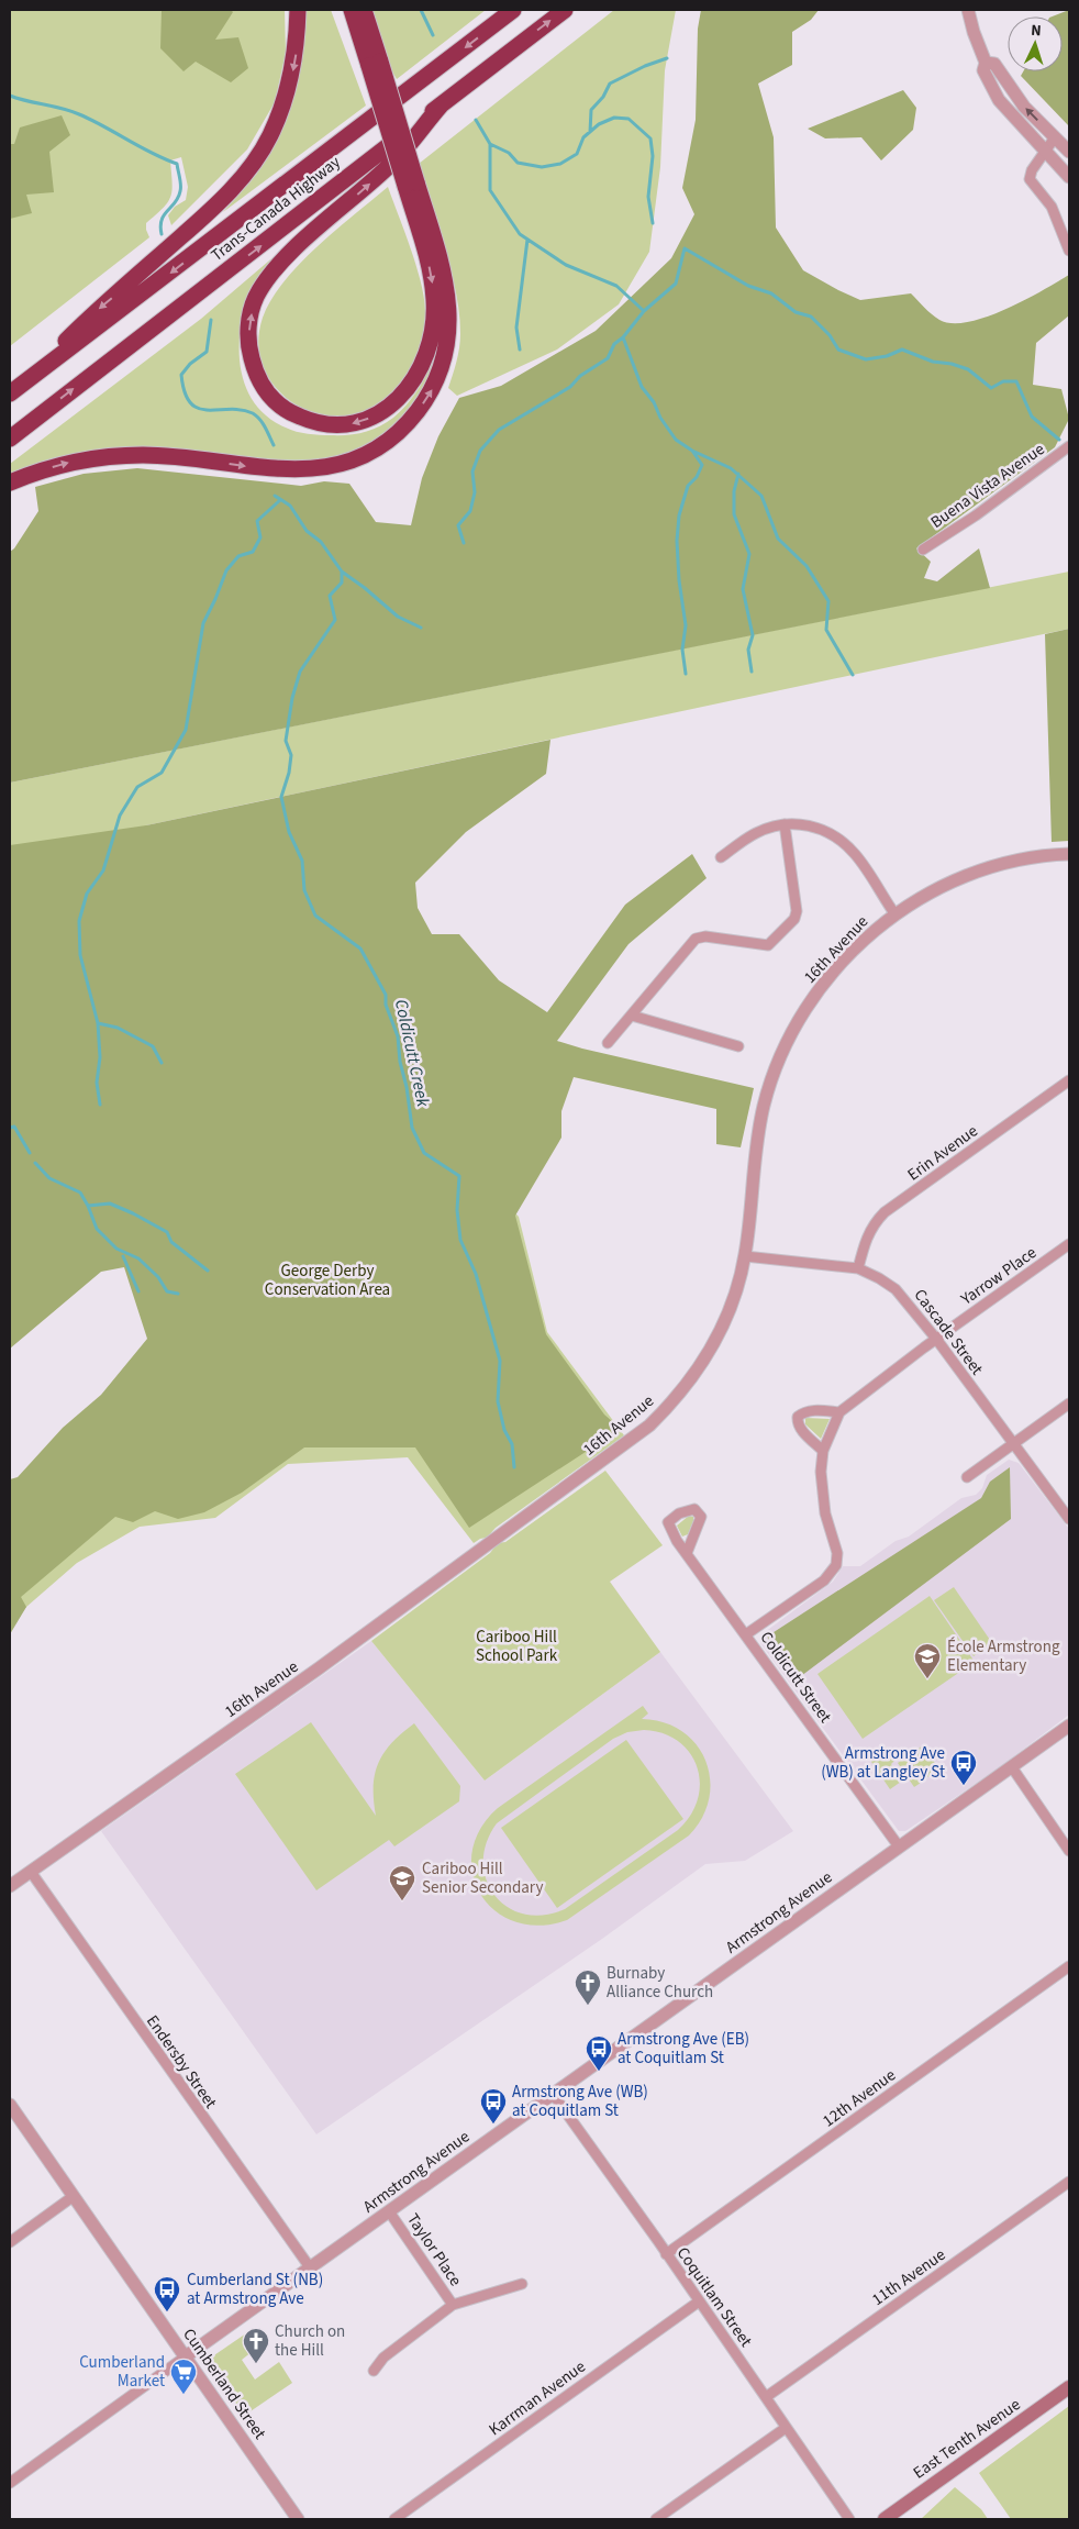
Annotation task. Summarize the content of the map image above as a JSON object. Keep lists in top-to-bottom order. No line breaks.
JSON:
{"streets":{"highway":["Trans-Canada Highway"],"main road":["East Tenth Avenue"],"street":["Buena Vista Avenue","16th Avenue","Erin Avenue","Yarrow Place","Cascade Street","Coldicutt Street","Armstrong Avenue","Endersby Street","12th Avenue","Taylor Place","11th Avenue","Coquitlam Street","Cumberland Street","Karrman Avenue"]},"crossings":[["16th Avenue","Cascade Street"],["16th Avenue","Endersby Street"],["Erin Avenue","Cascade Street"],["Yarrow Place","Cascade Street"],["Yarrow Place","Coldicutt Street"],["Coldicutt Street","Armstrong Avenue"],["Armstrong Avenue","Endersby Street"],["Armstrong Avenue","Taylor Place"],["Armstrong Avenue","Coquitlam Street"],["Armstrong Avenue","Cumberland Street"],["12th Avenue","Coquitlam Street"],["11th Avenue","Coquitlam Street"],["Coquitlam Street","Karrman Avenue"]],"water":["Coldicutt Creek"],"parks":["George Derby Conservation Area","Cariboo Hill School Park"],"places":{"school or university":["École Armstrong Elementary","Cariboo Hill Senior Secondary"],"bus stop":["Armstrong Ave (WB) at Langley St","Armstrong Ave (EB) at Coquitlam St","Armstrong Ave (WB) at Coquitlam St","Cumberland St (NB) at Armstrong Ave"],"church":["Burnaby Alliance Church","Church on the Hill"],"supermarket":["Cumberland Market"]},"north":"top"}
